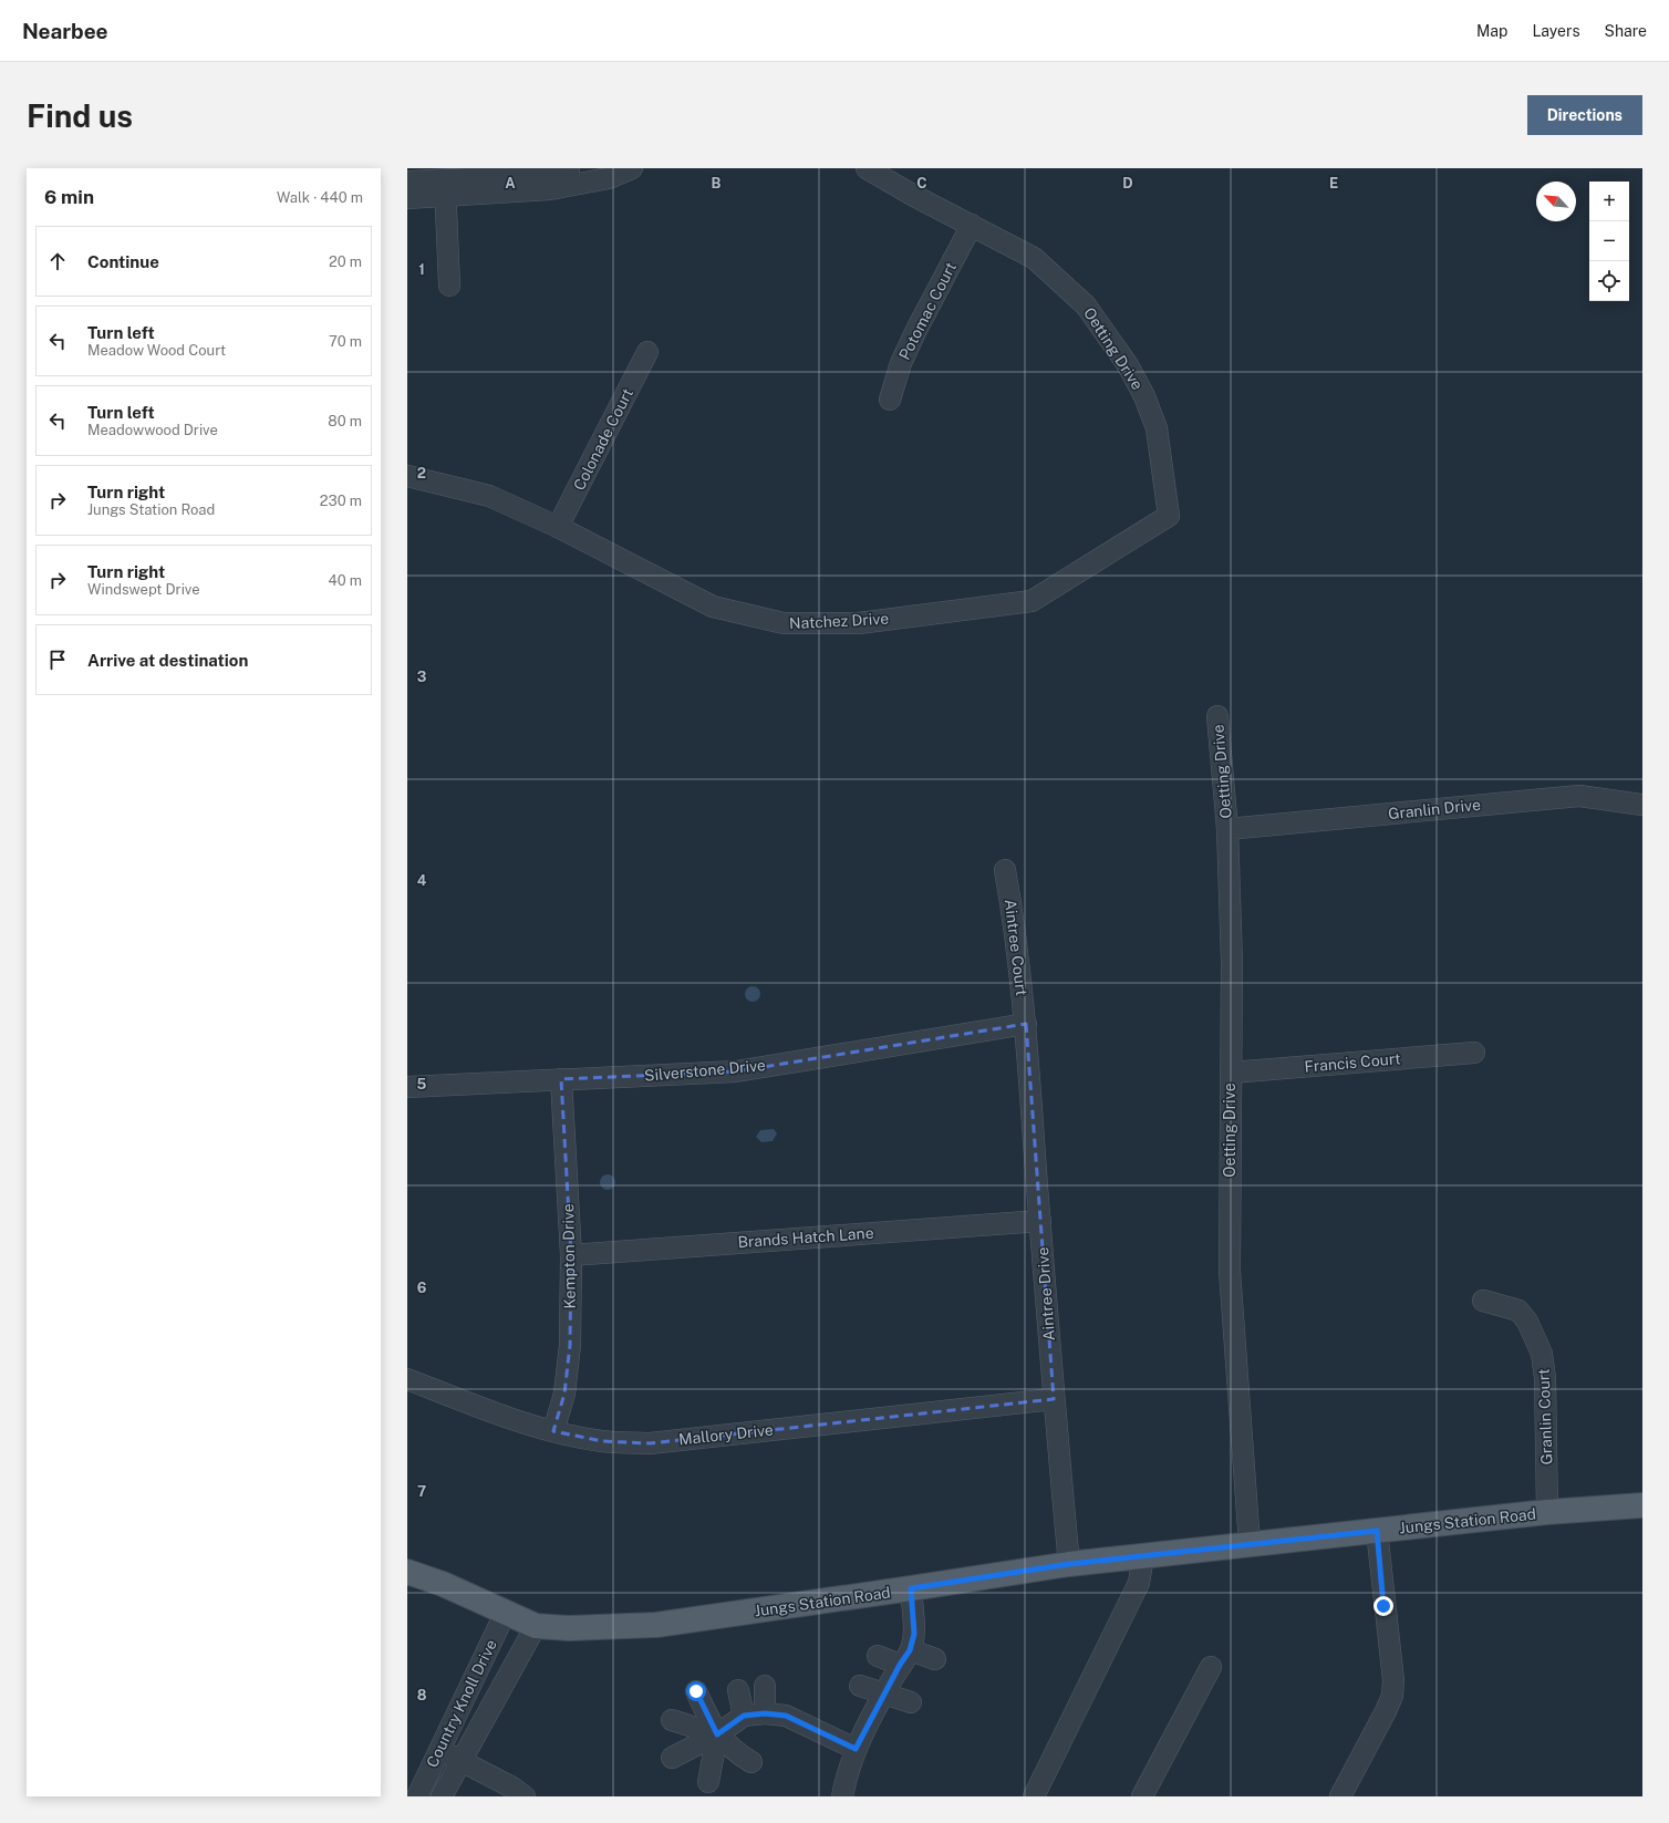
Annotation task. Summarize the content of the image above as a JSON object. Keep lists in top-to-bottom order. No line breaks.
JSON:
{"streets":{"main road":["Jungs Station Road"],"street":["Potomac Court","Oetting Drive","Colonade Court","Natchez Drive","Granlin Drive","Aintree Court","Francis Court","Silverstone Drive","Brands Hatch Lane","Kempton Drive","Aintree Drive","Granlin Court","Mallory Drive","Country Knoll Drive"]},"crossings":[["Potomac Court","Oetting Drive"],["Oetting Drive","Natchez Drive"],["Oetting Drive","Granlin Drive"],["Oetting Drive","Francis Court"],["Oetting Drive","Jungs Station Road"],["Colonade Court","Natchez Drive"],["Aintree Court","Silverstone Drive"],["Aintree Court","Aintree Drive"],["Silverstone Drive","Kempton Drive"],["Silverstone Drive","Aintree Drive"],["Brands Hatch Lane","Kempton Drive"],["Brands Hatch Lane","Aintree Drive"],["Kempton Drive","Mallory Drive"],["Aintree Drive","Mallory Drive"],["Aintree Drive","Jungs Station Road"],["Granlin Court","Jungs Station Road"],["Jungs Station Road","Country Knoll Drive"]],"north":"top left","page":{"header":"Nearbee","nav":["Map","Layers","Share"],"buttons":"Directions","title":"Find us","heading":["6 min","Walk · 440 m"],"map_buttons":["+","−"],"list":[["Continue","20 m"],["Turn left","Meadow Wood Court","70 m"],["Turn left","Meadowwood Drive","80 m"],["Turn right","Jungs Station Road","230 m"],["Turn right","Windswept Drive","40 m"],"Arrive at destination"]},"grid":{"columns":["A","B","C","D","E"],"rows":["1","2","3","4","5","6","7","8"]}}
